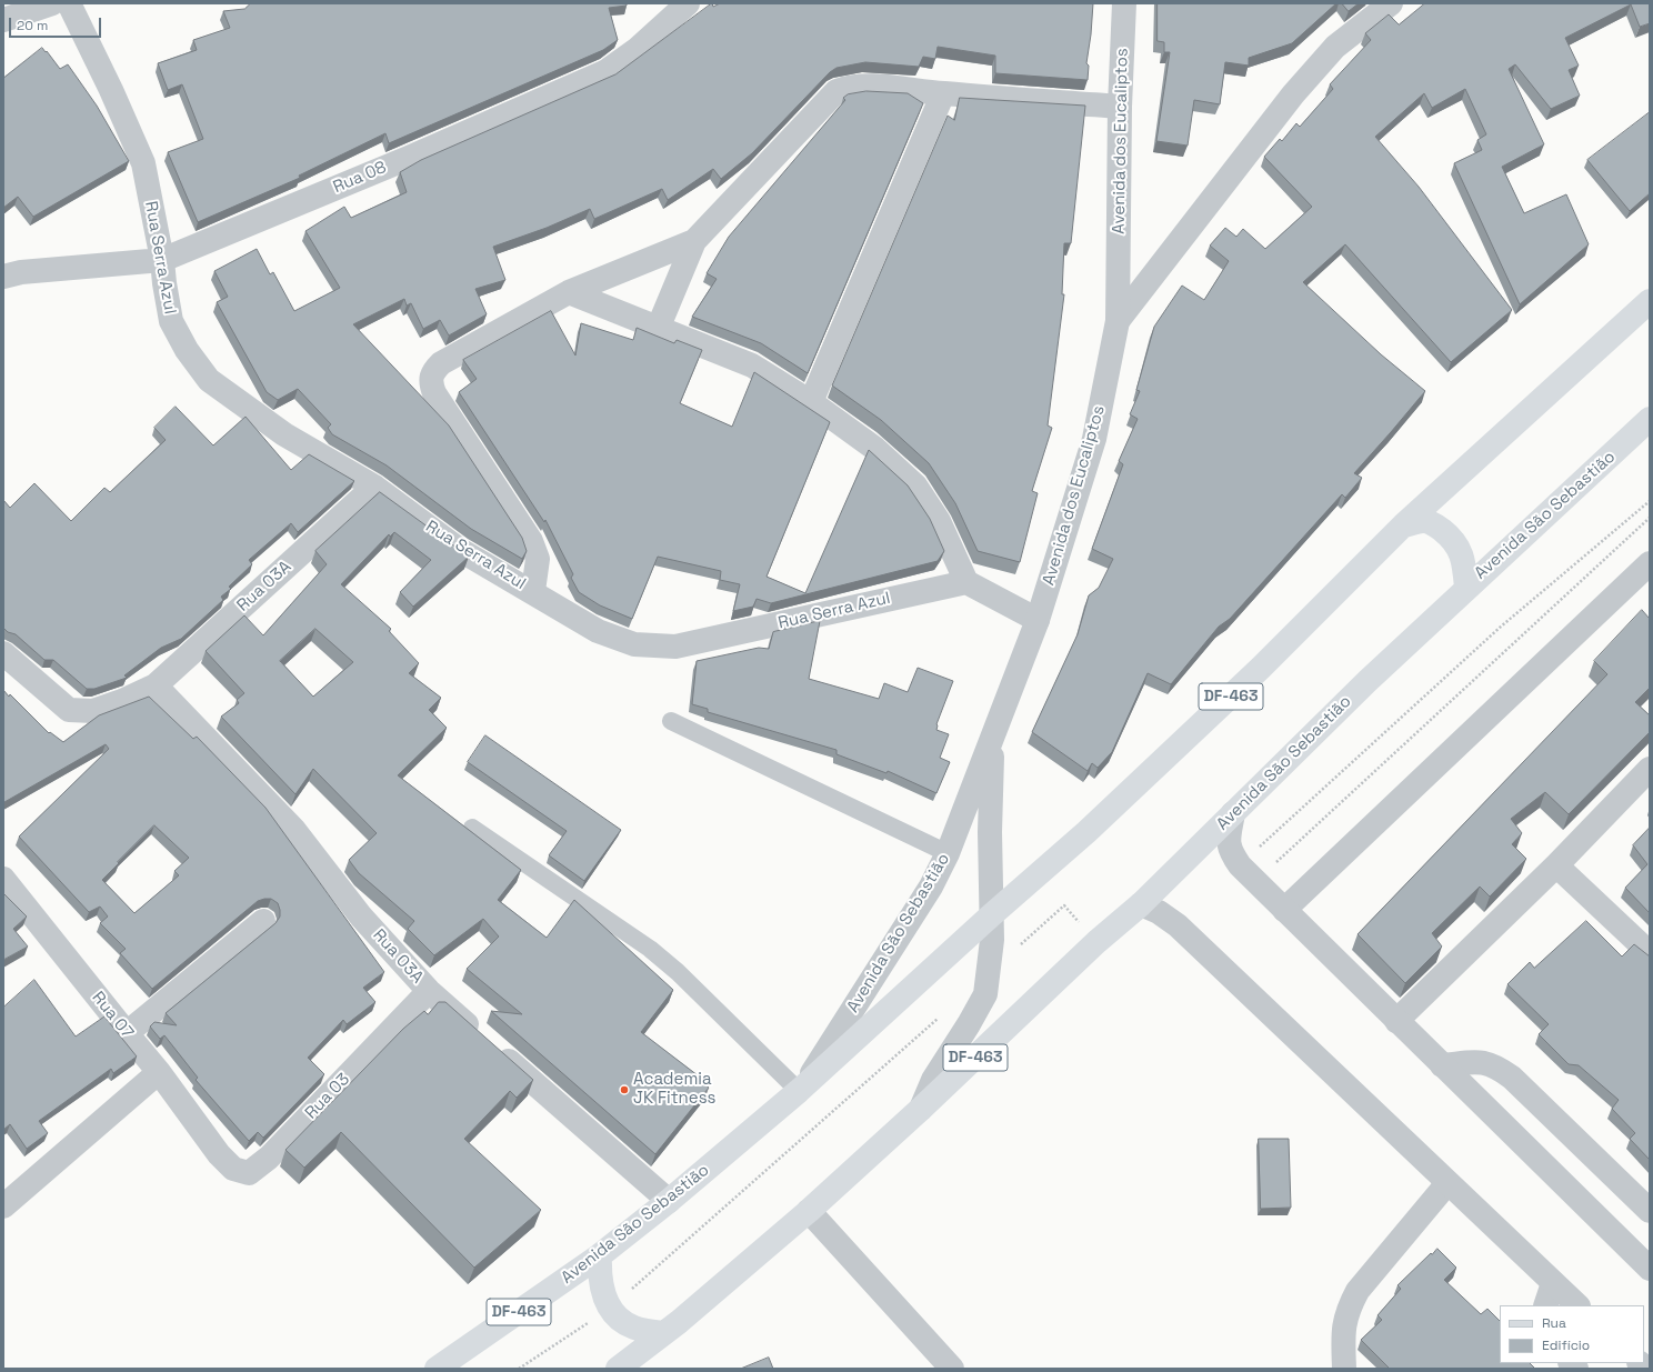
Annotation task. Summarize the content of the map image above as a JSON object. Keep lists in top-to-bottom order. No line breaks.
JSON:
{"streets":{"main road":["Avenida São Sebastião","DF-463"],"street":["Avenida dos Eucaliptos","Rua 08","Rua Serra Azul","Rua 03A","Rua 07","Rua 03"]},"crossings":[["Avenida dos Eucaliptos","Avenida São Sebastião"],["Rua 08","Rua Serra Azul"],["Rua Serra Azul","Rua 03A"],["Avenida São Sebastião","Rua 03A"],["Rua 03A","Rua 03"],["Rua 07","Rua 03"]],"places":["Academia JK Fitness"],"legend":["Rua","Edifício"],"scale_bar":"20 m"}
